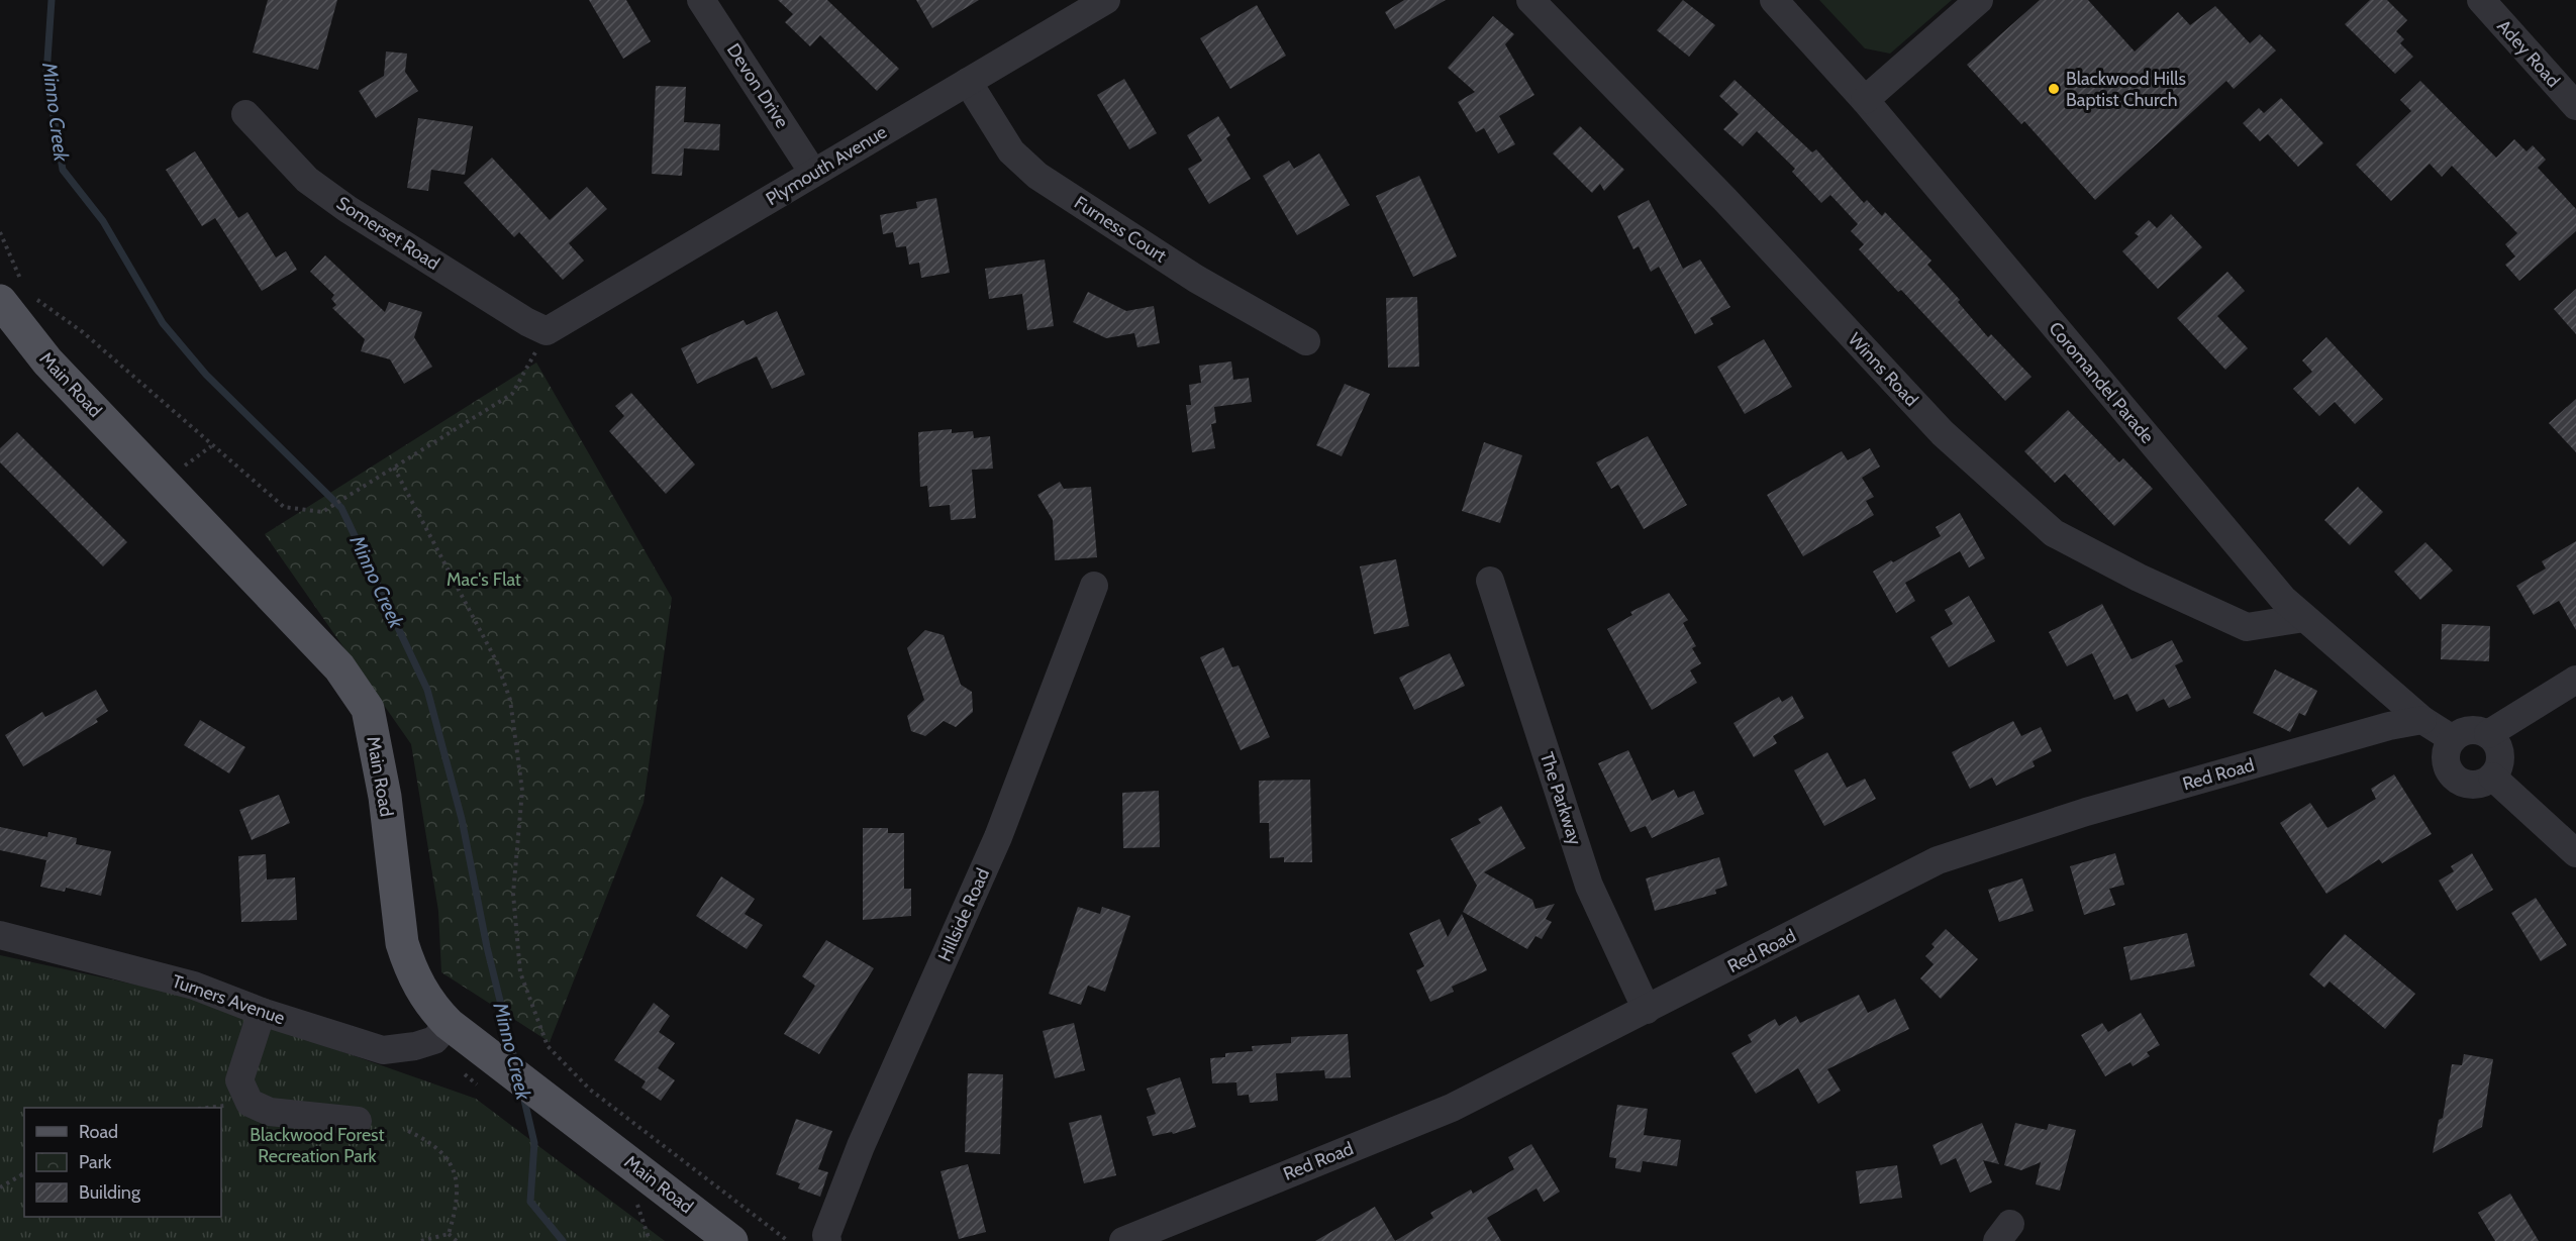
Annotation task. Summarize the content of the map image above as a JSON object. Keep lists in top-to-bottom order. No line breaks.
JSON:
{"streets":{"main road":["Main Road"],"street":["Adey Road","Devon Drive","Plymouth Avenue","Furness Court","Somerset Road","Winns Road","Coromandel Parade","Red Road","The Parkway","Hillside Road","Turners Avenue"]},"crossings":[["Devon Drive","Plymouth Avenue"],["Plymouth Avenue","Furness Court"],["Plymouth Avenue","Somerset Road"],["Winns Road","Coromandel Parade"],["Coromandel Parade","Red Road"],["Main Road","Turners Avenue"],["Red Road","The Parkway"]],"water":["Minno Creek"],"parks":["Mac's Flat","Blackwood Forest Recreation Park"],"places":["Blackwood Hills Baptist Church"],"legend":["Road","Park","Building"]}
